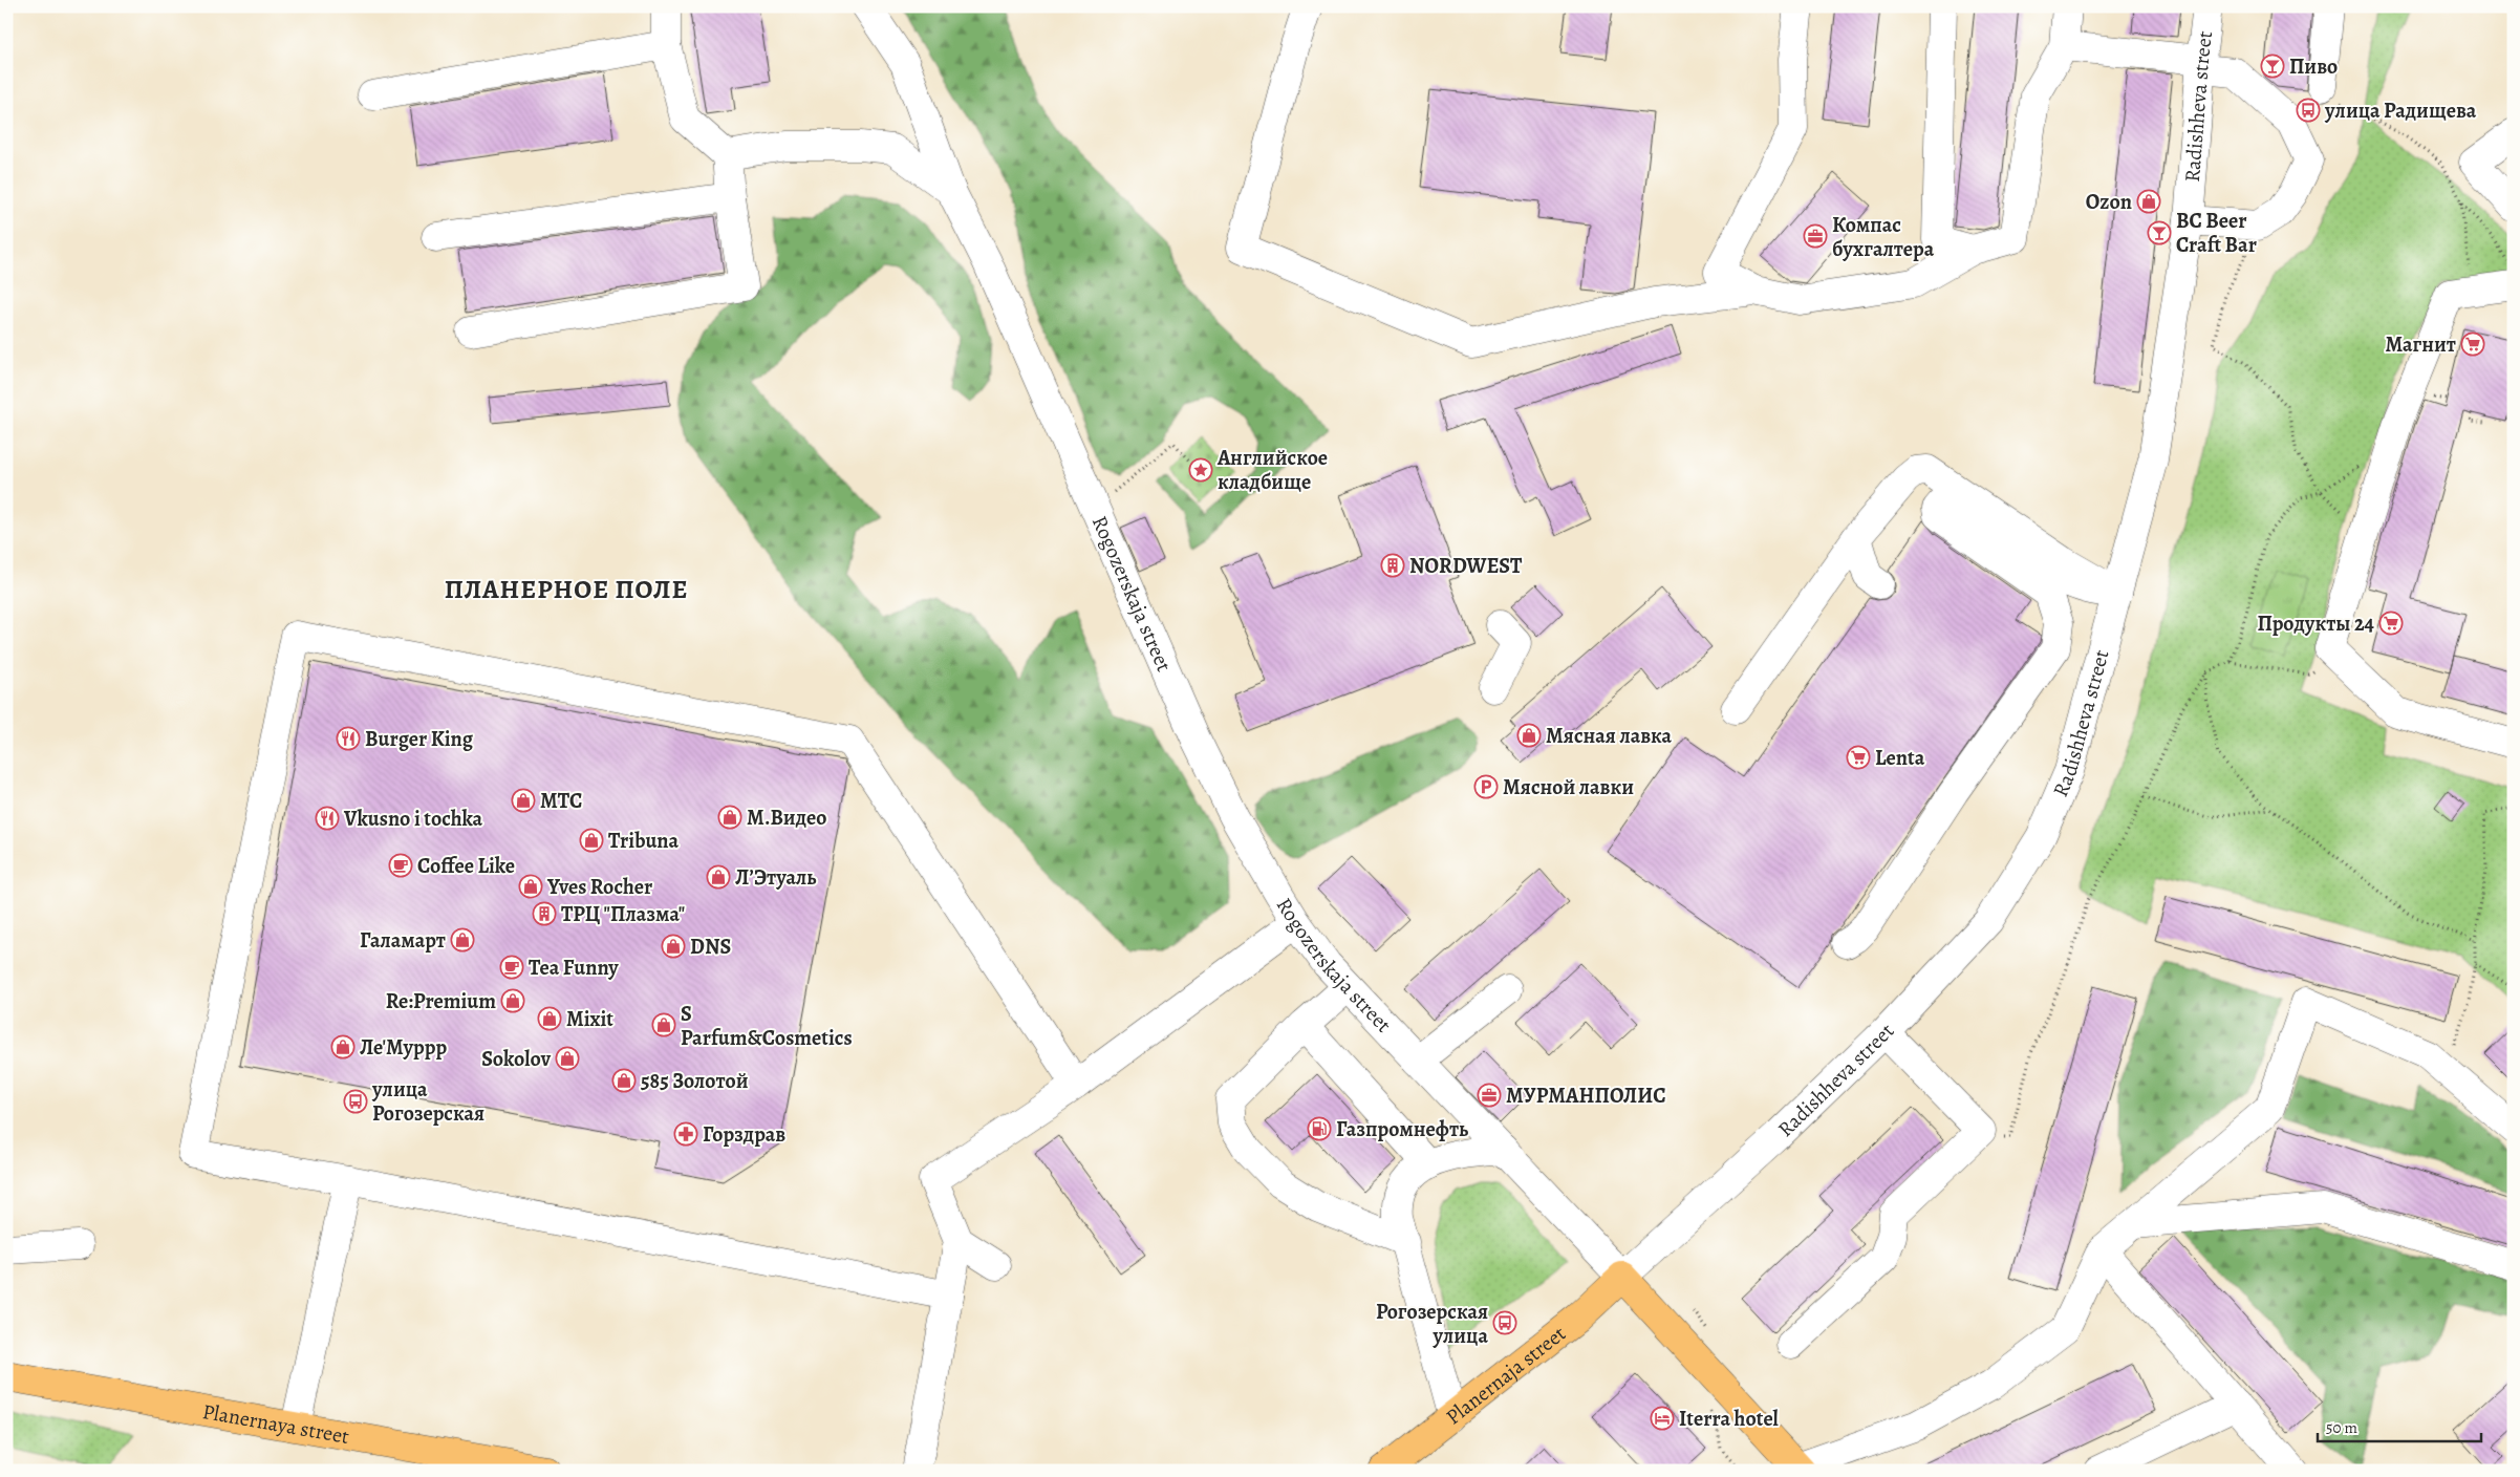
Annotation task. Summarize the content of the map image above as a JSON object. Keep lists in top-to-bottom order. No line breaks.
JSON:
{"streets":{"main road":["Planernaja street","Planernaya street"],"street":["Radishheva street","Rogozerskaja street"]},"crossings":[["Radishheva street","Rogozerskaja street"],["Radishheva street","Planernaja street"],["Rogozerskaja street","Planernaja street"]],"districts":["ПЛАНЕРНОЕ ПОЛЕ"],"places":{"bar":["Пиво","BC Beer Craft Bar"],"bus stop":["улица Радищева","улица Рогозерская","Рогозерская улица"],"shop":["Ozon","Мясная лавка","МТС","M.Видео","Tribuna","Л’Этуаль","Yves Rocher","Галамарт","DNS","Re:Premium","Mixit","S Parfum&Cosmetics","Ле'Муррр","Sokolov","585 Золотой"],"office":["Компас бухгалтера","МУРМАНПОЛИС"],"supermarket":["Магнит","Продукты 24","Lenta"],"place":["Английское кладбище"],"building":["NORDWEST","ТРЦ \"Плазма\""],"restaurant":["Burger King","Vkusno i tochka"],"parking":["Мясной лавки"],"cafe":["Coffee Like","Tea Funny"],"fuel station":["Газпромнефть"],"pharmacy":["Горздрав"],"hotel":["Iterra hotel"]},"scale_bar":"50 m"}
